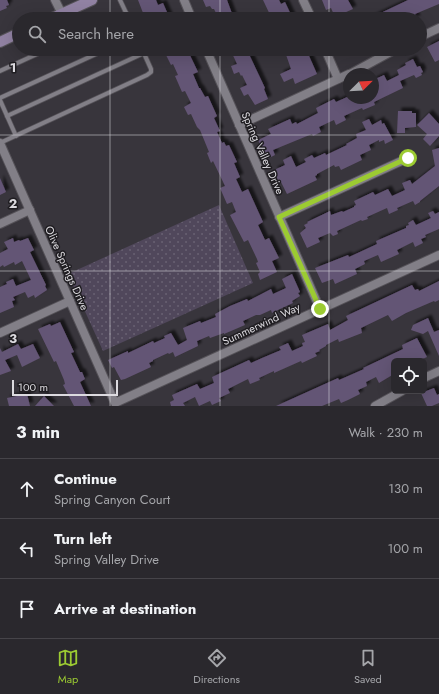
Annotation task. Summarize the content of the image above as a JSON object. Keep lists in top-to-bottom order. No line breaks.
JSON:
{"streets":{"street":["Spring Valley Drive","Olive Springs Drive","Summerwind Way"]},"crossings":[["Spring Valley Drive","Summerwind Way"],["Olive Springs Drive","Summerwind Way"]],"scale_bar":"100 m","north":"top right","page":{"search":"Search here","scale":"100 m","heading":["3 min","Walk · 230 m"],"list":[["Continue","Spring Canyon Court","130 m"],["Turn left","Spring Valley Drive","100 m"],"Arrive at destination"],"nav":["Map","Directions","Saved"]},"grid":{"rows":["1","2","3"]}}
